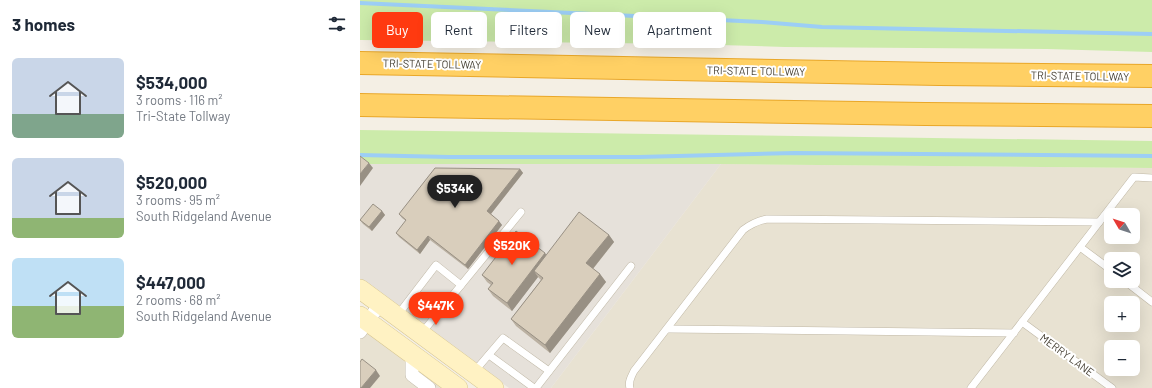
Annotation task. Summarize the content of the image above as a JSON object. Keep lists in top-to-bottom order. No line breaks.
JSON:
{"streets":{"highway":["TRI-STATE TOLLWAY"],"lane":["MERRY LANE"]},"north":"top left","page":{"heading":"3 homes","chip":["Buy","Rent","Filters","New","Apartment"],"list":[{"name":"$534,000","note":"3 rooms · 116 m² · Tri-State Tollway"},{"name":"$520,000","note":"3 rooms · 95 m² · South Ridgeland Avenue"},{"name":"$447,000","note":"2 rooms · 68 m² · South Ridgeland Avenue"}],"price":["$534K","$520K","$447K"],"map_buttons":["+","−"]}}
